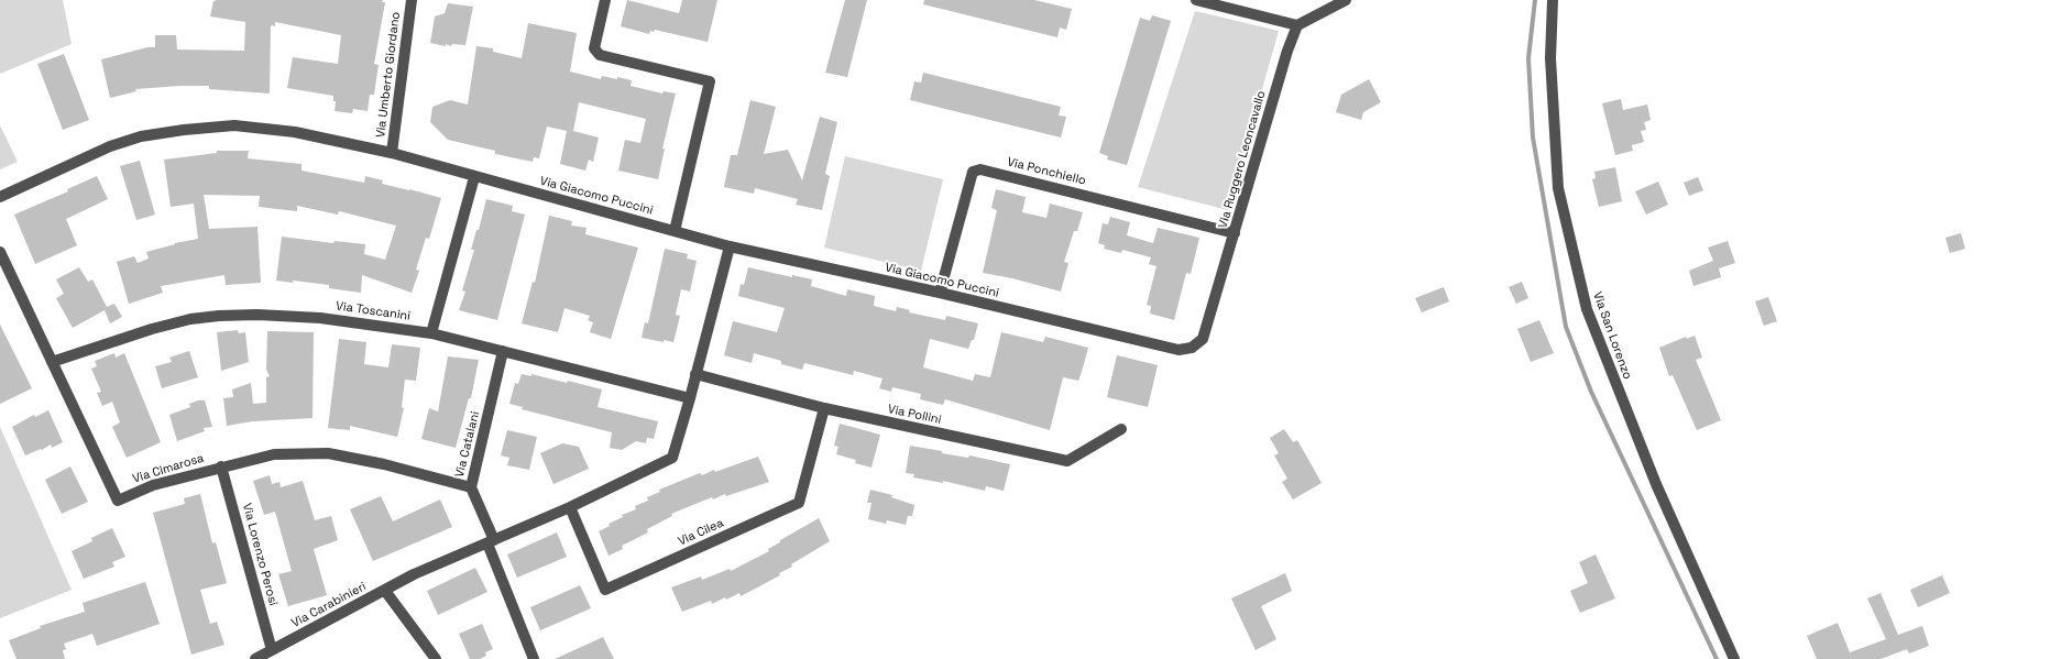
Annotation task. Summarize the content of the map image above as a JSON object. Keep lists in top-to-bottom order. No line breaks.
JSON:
{"streets":{"street":["Via Umberto Giordano","Via Ruggero Leoncavallo","Via Ponchiello","Via Giacomo Puccini","Via Toscanini","Via San Lorenzo","Via Pollini","Via Catalani","Via Cimarosa","Via Cilea","Via Lorenzo Perosi","Via Carabinieri"]},"crossings":[["Via Umberto Giordano","Via Giacomo Puccini"],["Via Ruggero Leoncavallo","Via Ponchiello"],["Via Ruggero Leoncavallo","Via Giacomo Puccini"],["Via Ponchiello","Via Giacomo Puccini"],["Via Toscanini","Via Catalani"],["Via Toscanini","Via Cimarosa"],["Via Pollini","Via Cilea"],["Via Catalani","Via Cimarosa"],["Via Cimarosa","Via Lorenzo Perosi"],["Via Lorenzo Perosi","Via Carabinieri"]]}
